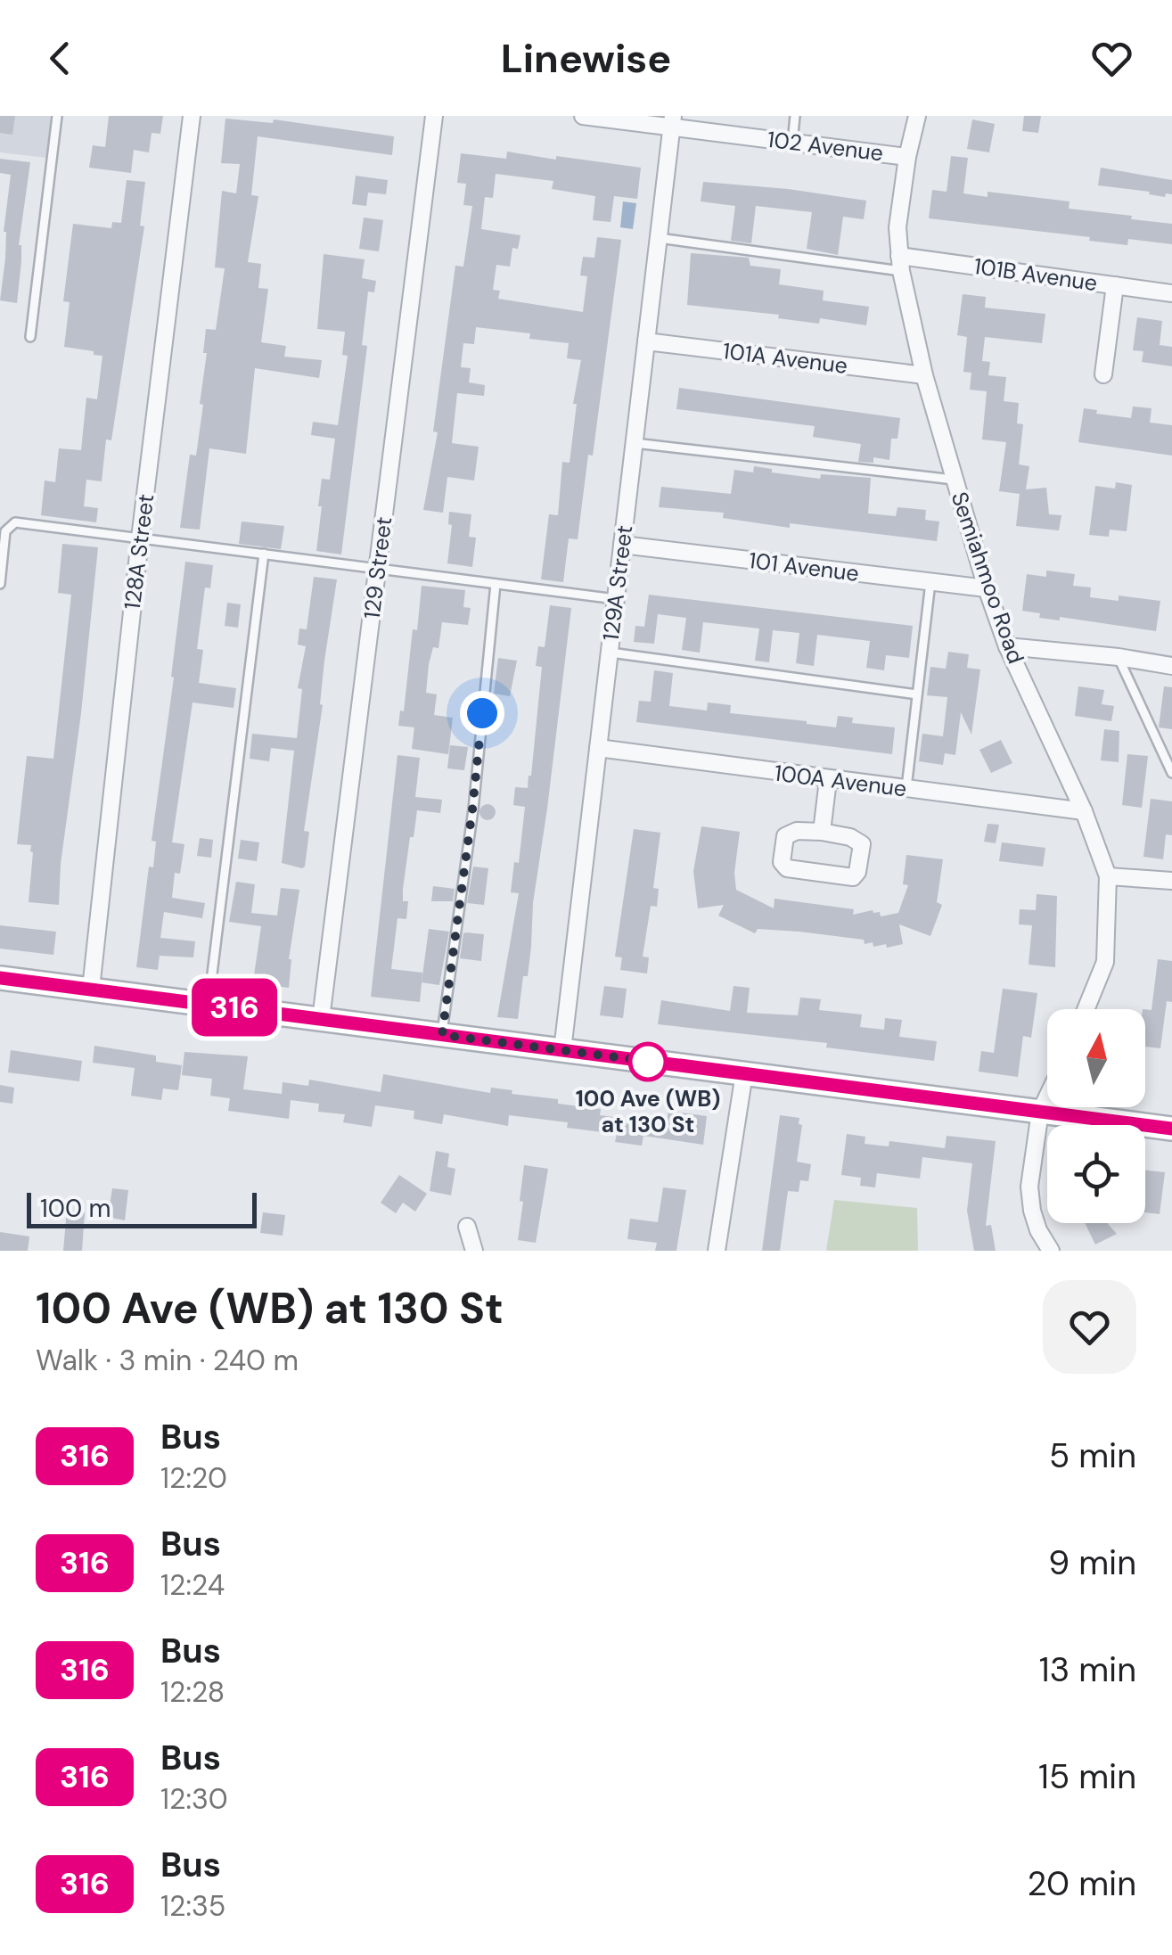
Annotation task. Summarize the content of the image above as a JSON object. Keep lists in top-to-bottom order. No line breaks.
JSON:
{"streets":{"street":["102 Avenue","101B Avenue","101A Avenue","128A Street","101 Avenue","129 Street","Semiahmoo Road","129A Street","100A Avenue"]},"crossings":[["102 Avenue","Semiahmoo Road"],["102 Avenue","129A Street"],["101B Avenue","Semiahmoo Road"],["101A Avenue","Semiahmoo Road"],["101A Avenue","129A Street"],["101 Avenue","Semiahmoo Road"],["101 Avenue","129A Street"],["Semiahmoo Road","100A Avenue"],["129A Street","100A Avenue"]],"places":["100 Ave (WB) at 130 St"],"lines":["bus line 316"],"scale_bar":"100 m","north":"top","page":{"header":"Linewise","on_map":"316","scale":"100 m","heading":["100 Ave (WB) at 130 St","Walk · 3 min · 240 m"],"list":[{"mark":"316","name":"Bus","note":"12:20","value":"5 min"},{"mark":"316","name":"Bus","note":"12:24","value":"9 min"},{"mark":"316","name":"Bus","note":"12:28","value":"13 min"},{"mark":"316","name":"Bus","note":"12:30","value":"15 min"},{"mark":"316","name":"Bus","note":"12:35","value":"20 min"}]}}
